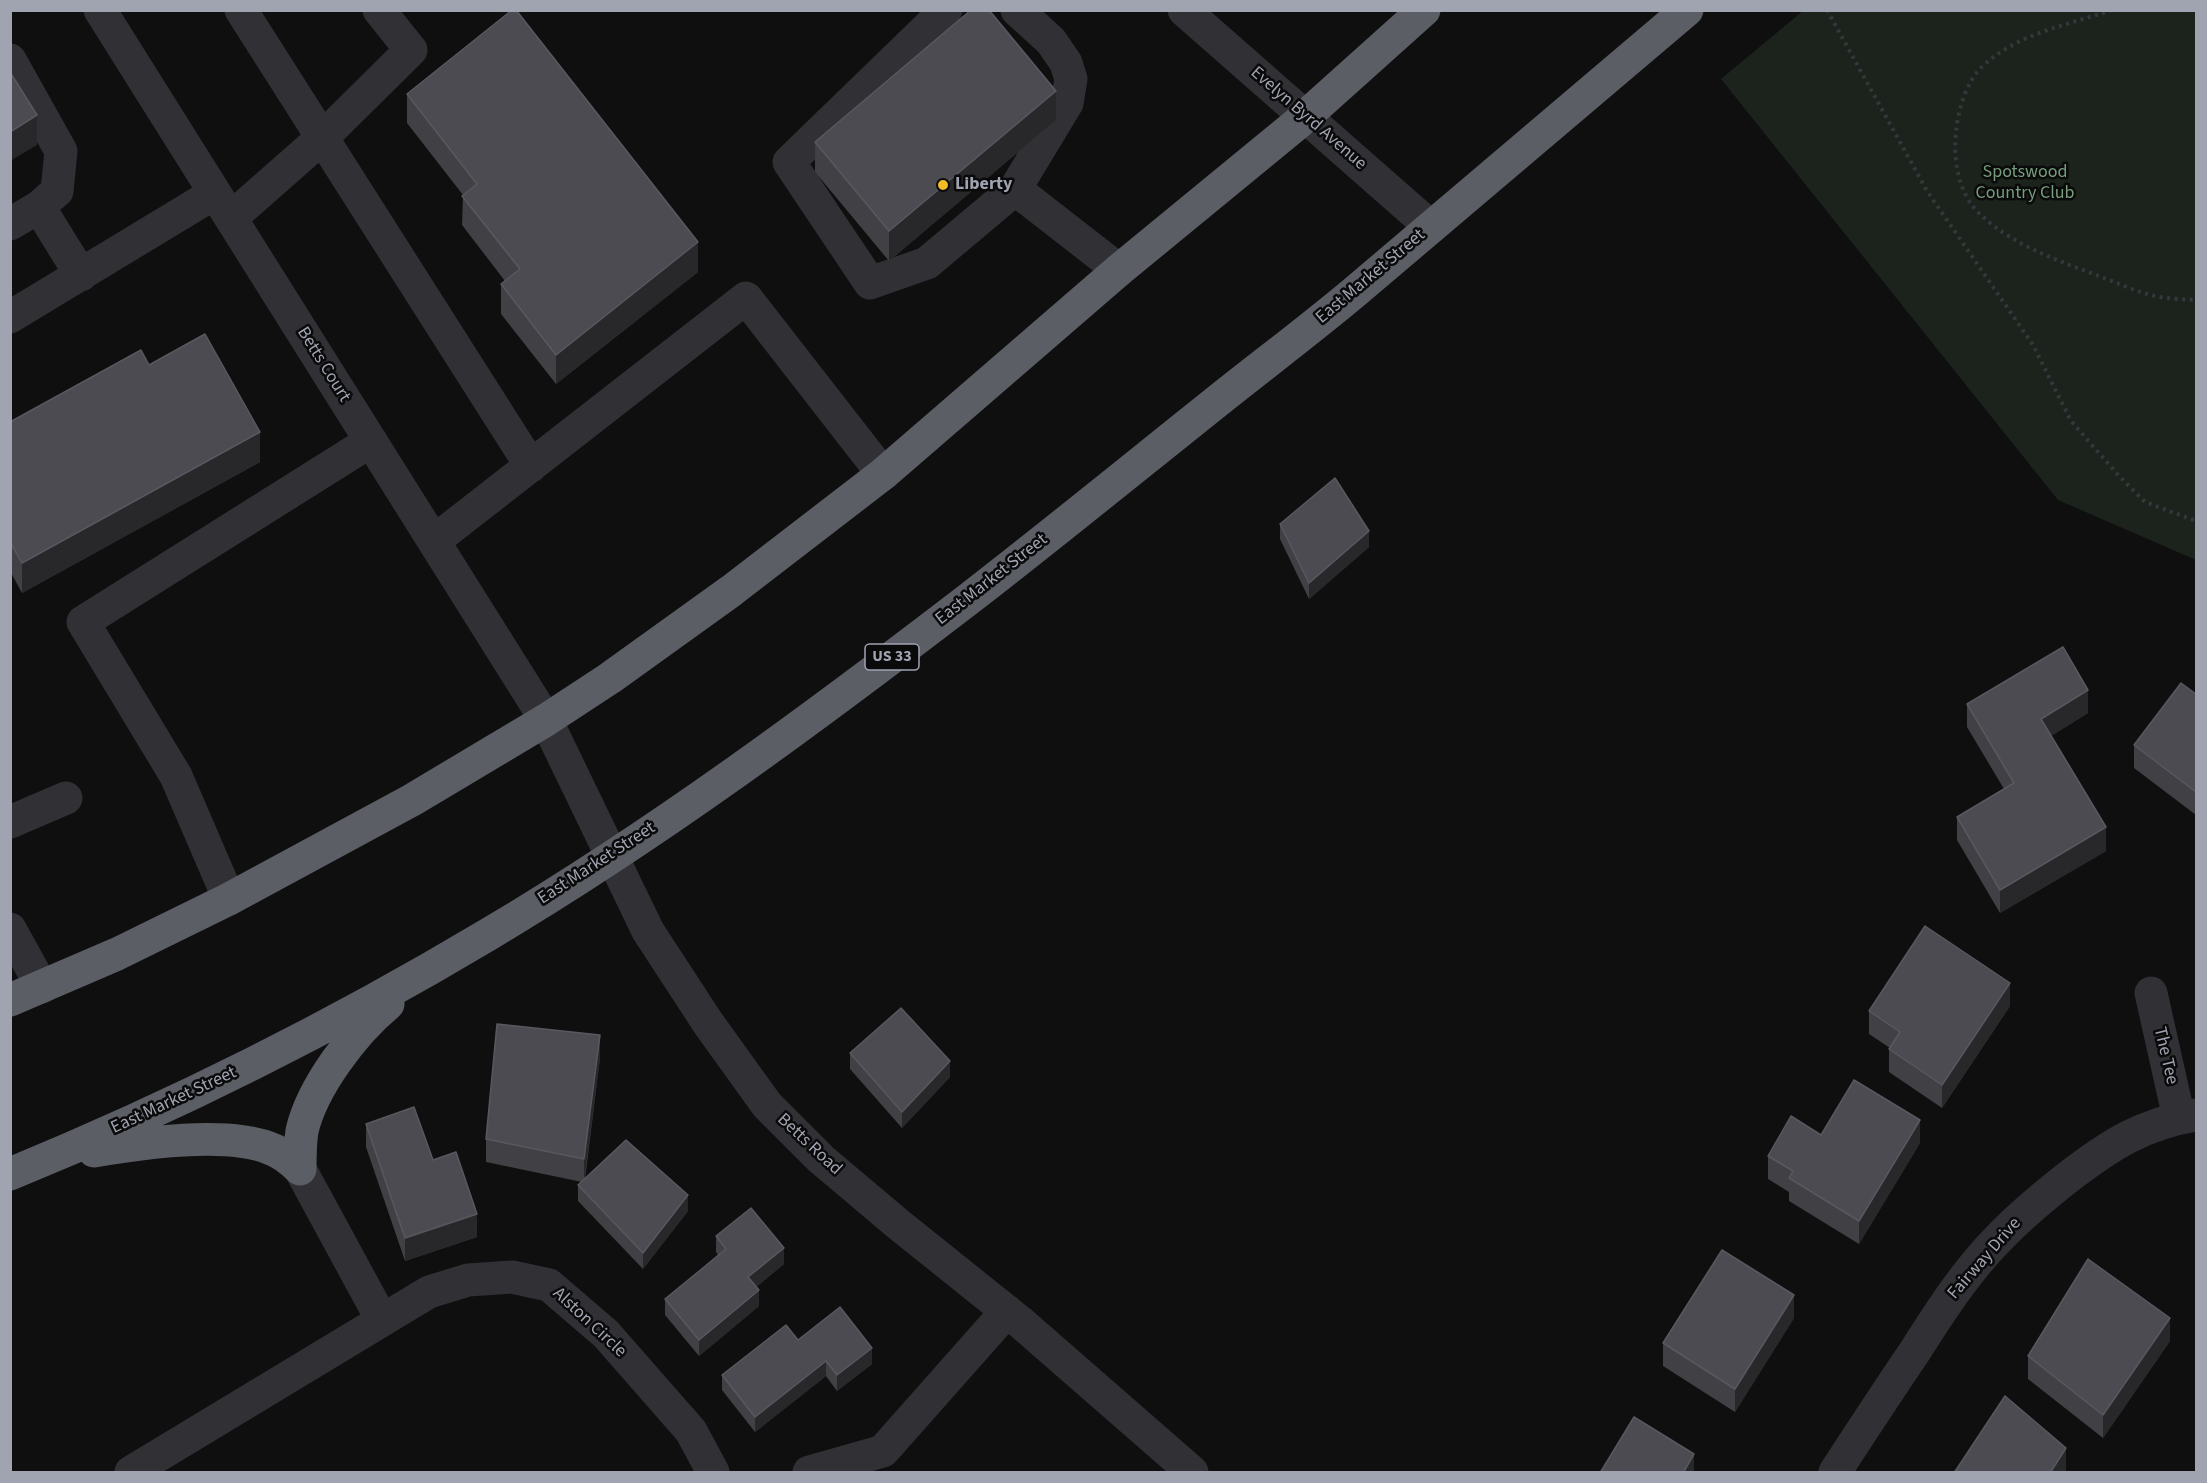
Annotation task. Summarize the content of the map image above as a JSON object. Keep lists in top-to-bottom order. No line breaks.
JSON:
{"streets":{"highway":["East Market Street","US 33"],"street":["Evelyn Byrd Avenue","Betts Court","The Tee","Betts Road","Fairway Drive","Alston Circle"]},"crossings":[["Evelyn Byrd Avenue","East Market Street"],["East Market Street","Betts Road"],["Betts Court","Betts Road"],["The Tee","Fairway Drive"]],"parks":["Spotswood Country Club"],"places":["Liberty"]}
